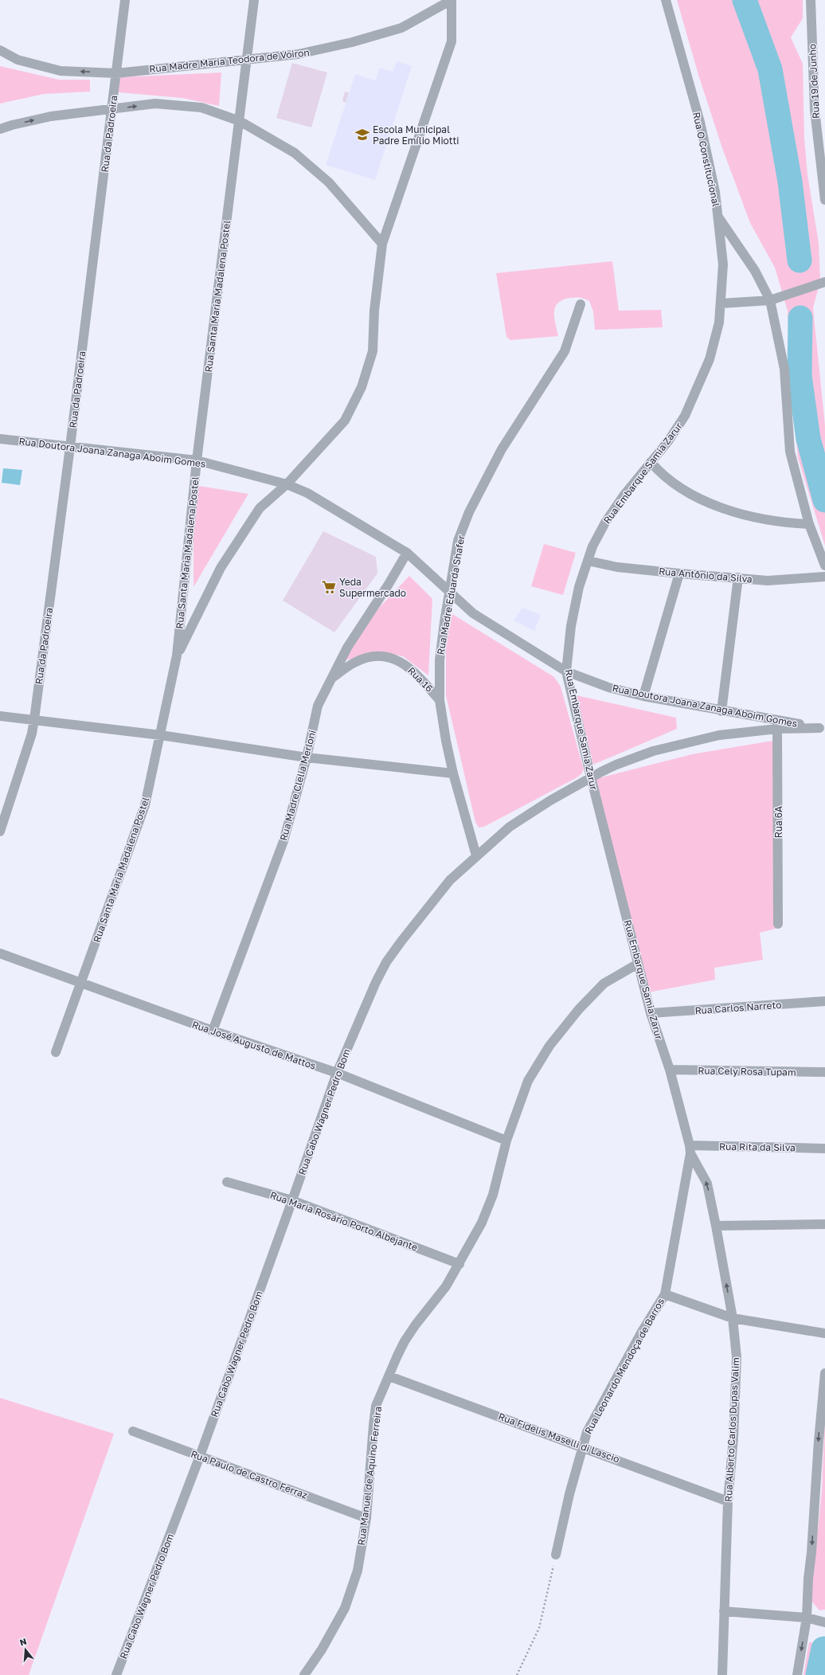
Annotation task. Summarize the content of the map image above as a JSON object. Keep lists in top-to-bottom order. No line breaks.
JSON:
{"streets":{"street":["Rua Madre Maria Teodora de Voiron","Rua 19 de Junho","Rua da Padroeira","Rua O Constitucional","Rua Santa Maria Madalena Postel","Rua Doutora Joana Zanaga Aboim Gomes","Rua Embarque Samia Zarur","Rua Antônio da Silva","Rua Madre Eduarda Shafer","Rua 16","Rua Madre Clelia Merloni","Rua 6A","Rua Carlos Narreto","Rua José Augusto de Mattos","Rua Cely Rosa Tupam","Rua Cabo Wagner Pedro Bom","Rua Rita da Silva","Rua Maria Rosário Porto Albejante","Rua Leonardo Mendoça de Barros","Rua Alberto Carlos Dupas Valim","Rua Fidelis Maselli di Lascio","Rua Paulo de Castro Ferraz","Rua Manuel de Aquino Ferreira"]},"crossings":[["Rua Madre Maria Teodora de Voiron","Rua da Padroeira"],["Rua Madre Maria Teodora de Voiron","Rua Santa Maria Madalena Postel"],["Rua da Padroeira","Rua Doutora Joana Zanaga Aboim Gomes"],["Rua O Constitucional","Rua Embarque Samia Zarur"],["Rua Santa Maria Madalena Postel","Rua Doutora Joana Zanaga Aboim Gomes"],["Rua Santa Maria Madalena Postel","Rua José Augusto de Mattos"],["Rua Doutora Joana Zanaga Aboim Gomes","Rua Embarque Samia Zarur"],["Rua Doutora Joana Zanaga Aboim Gomes","Rua Madre Eduarda Shafer"],["Rua Doutora Joana Zanaga Aboim Gomes","Rua Madre Clelia Merloni"],["Rua Doutora Joana Zanaga Aboim Gomes","Rua 6A"],["Rua Doutora Joana Zanaga Aboim Gomes","Rua Cabo Wagner Pedro Bom"],["Rua Embarque Samia Zarur","Rua Antônio da Silva"],["Rua Embarque Samia Zarur","Rua Carlos Narreto"],["Rua Embarque Samia Zarur","Rua Cely Rosa Tupam"],["Rua Embarque Samia Zarur","Rua Cabo Wagner Pedro Bom"],["Rua Embarque Samia Zarur","Rua Rita da Silva"],["Rua Embarque Samia Zarur","Rua Leonardo Mendoça de Barros"],["Rua Embarque Samia Zarur","Rua Alberto Carlos Dupas Valim"],["Rua Embarque Samia Zarur","Rua Manuel de Aquino Ferreira"],["Rua Madre Eduarda Shafer","Rua 16"],["Rua Madre Eduarda Shafer","Rua Cabo Wagner Pedro Bom"],["Rua 16","Rua Madre Clelia Merloni"],["Rua Madre Clelia Merloni","Rua José Augusto de Mattos"],["Rua 6A","Rua Cabo Wagner Pedro Bom"],["Rua José Augusto de Mattos","Rua Cabo Wagner Pedro Bom"],["Rua José Augusto de Mattos","Rua Manuel de Aquino Ferreira"],["Rua Cabo Wagner Pedro Bom","Rua Maria Rosário Porto Albejante"],["Rua Cabo Wagner Pedro Bom","Rua Paulo de Castro Ferraz"],["Rua Rita da Silva","Rua Leonardo Mendoça de Barros"],["Rua Rita da Silva","Rua Alberto Carlos Dupas Valim"],["Rua Maria Rosário Porto Albejante","Rua Manuel de Aquino Ferreira"],["Rua Leonardo Mendoça de Barros","Rua Alberto Carlos Dupas Valim"],["Rua Leonardo Mendoça de Barros","Rua Fidelis Maselli di Lascio"],["Rua Alberto Carlos Dupas Valim","Rua Fidelis Maselli di Lascio"],["Rua Fidelis Maselli di Lascio","Rua Manuel de Aquino Ferreira"],["Rua Paulo de Castro Ferraz","Rua Manuel de Aquino Ferreira"]],"places":{"school or university":["Escola Municipal Padre Emílio Miotti"],"supermarket":["Yeda Supermercado"]},"north":"top"}
